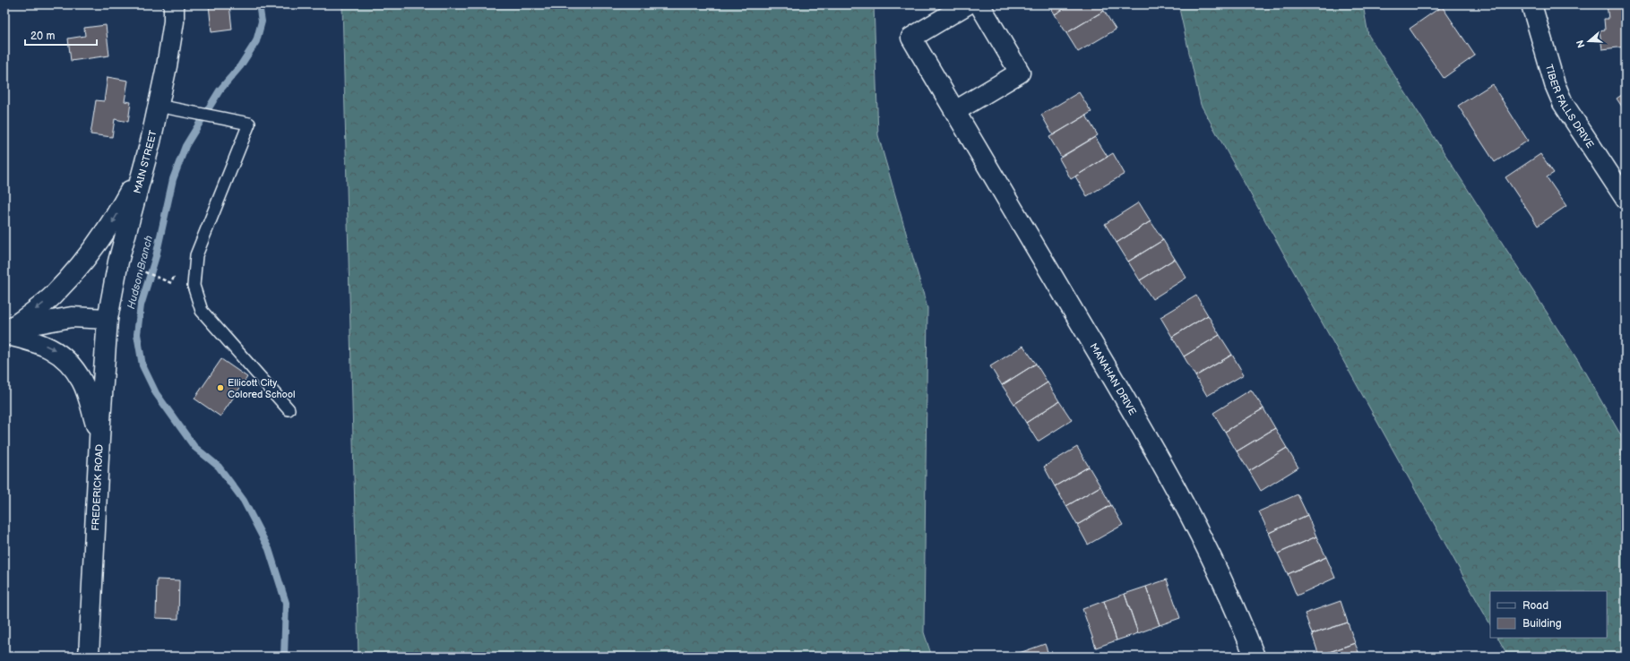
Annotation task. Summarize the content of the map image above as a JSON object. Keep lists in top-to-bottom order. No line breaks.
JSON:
{"streets":{"street":["TIBER FALLS DRIVE","MAIN STREET","MANAHAN DRIVE","FREDERICK ROAD"]},"crossings":[["MAIN STREET","FREDERICK ROAD"]],"water":["Hudson Branch"],"places":["Ellicott City Colored School"],"legend":["Road","Building"],"scale_bar":"20 m","north":"left"}
